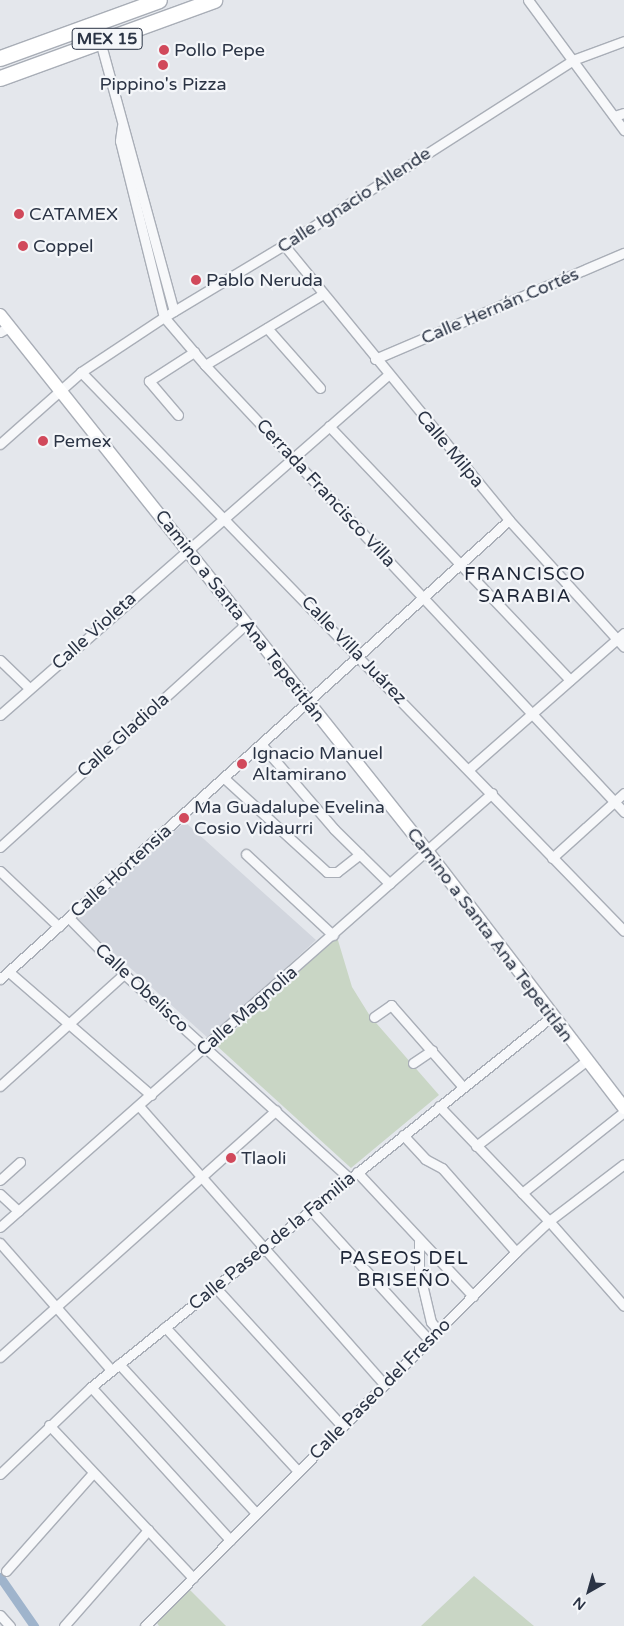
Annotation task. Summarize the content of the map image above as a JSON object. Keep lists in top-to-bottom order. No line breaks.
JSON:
{"streets":{"highway":["MEX 15"],"street":["Calle Ignacio Allende","Calle Hernán Cortés","Calle Milpa","Cerrada Francisco Villa","Camino a Santa Ana Tepetitlán","Calle Violeta","Calle Villa Juárez","Calle Gladiola","Calle Hortensia","Calle Obelisco","Calle Magnolia","Calle Paseo de la Familia","Calle Paseo del Fresno"]},"crossings":[["MEX 15","Cerrada Francisco Villa"],["Calle Ignacio Allende","Calle Milpa"],["Calle Ignacio Allende","Cerrada Francisco Villa"],["Calle Ignacio Allende","Camino a Santa Ana Tepetitlán"],["Calle Ignacio Allende","Calle Villa Juárez"],["Calle Hernán Cortés","Calle Milpa"],["Calle Milpa","Calle Hortensia"],["Cerrada Francisco Villa","Calle Hortensia"],["Camino a Santa Ana Tepetitlán","Calle Violeta"],["Camino a Santa Ana Tepetitlán","Calle Gladiola"],["Camino a Santa Ana Tepetitlán","Calle Hortensia"],["Camino a Santa Ana Tepetitlán","Calle Magnolia"],["Camino a Santa Ana Tepetitlán","Calle Paseo de la Familia"],["Calle Villa Juárez","Calle Hortensia"],["Calle Villa Juárez","Calle Magnolia"],["Calle Hortensia","Calle Obelisco"],["Calle Obelisco","Calle Magnolia"],["Calle Obelisco","Calle Paseo de la Familia"]],"districts":["FRANCISCO SARABIA","PASEOS DEL BRISEÑO"],"places":["Pollo Pepe","Pippino's Pizza","CATAMEX","Coppel","Pablo Neruda","Pemex","Ignacio Manuel Altamirano","Ma Guadalupe Evelina Cosio Vidaurri","Tlaoli"],"north":"bottom left"}
